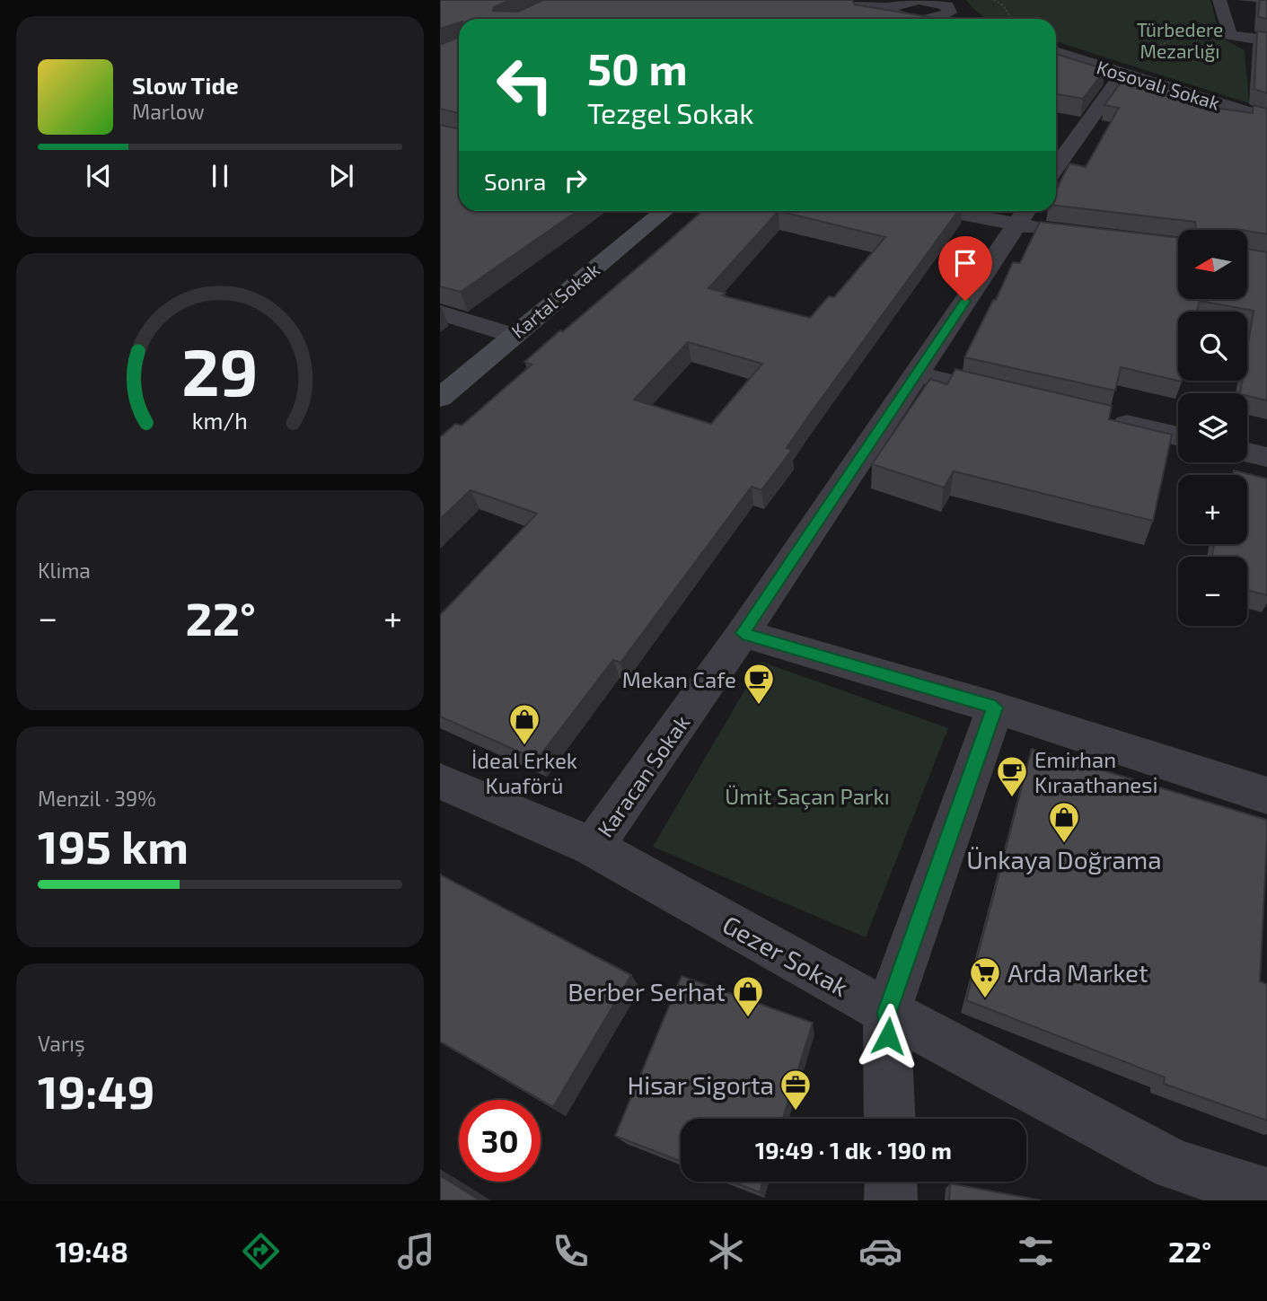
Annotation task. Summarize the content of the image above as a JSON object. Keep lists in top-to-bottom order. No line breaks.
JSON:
{"streets":{"street":["Kosovalı Sokak","Kartal Sokak","Karacan Sokak","Gezer Sokak"]},"crossings":[["Karacan Sokak","Gezer Sokak"]],"parks":["Türbedere Mezarlığı","Ümit Saçan Parkı"],"places":{"cafe":["Mekan Cafe","Emirhan Kıraathanesi"],"shop":["İdeal Erkek Kuaförü","Ünkaya Doğrama","Berber Serhat"],"supermarket":["Arda Market"],"office":["Hisar Sigorta"]},"north":"left","page":{"turn":["50 m","Tezgel Sokak"],"song":["Slow Tide","Marlow"],"then":"Sonra","map_buttons":["+","−"],"tile":["Klima",["Menzil · 39%","195 km"],["Varış","19:49"]],"heat":["−","22°","+"],"limit":"30","trip":"19:49 · 1 dk · 190 m","tabs":["19:48","22°"],"gauge":["29","km/h"]}}
